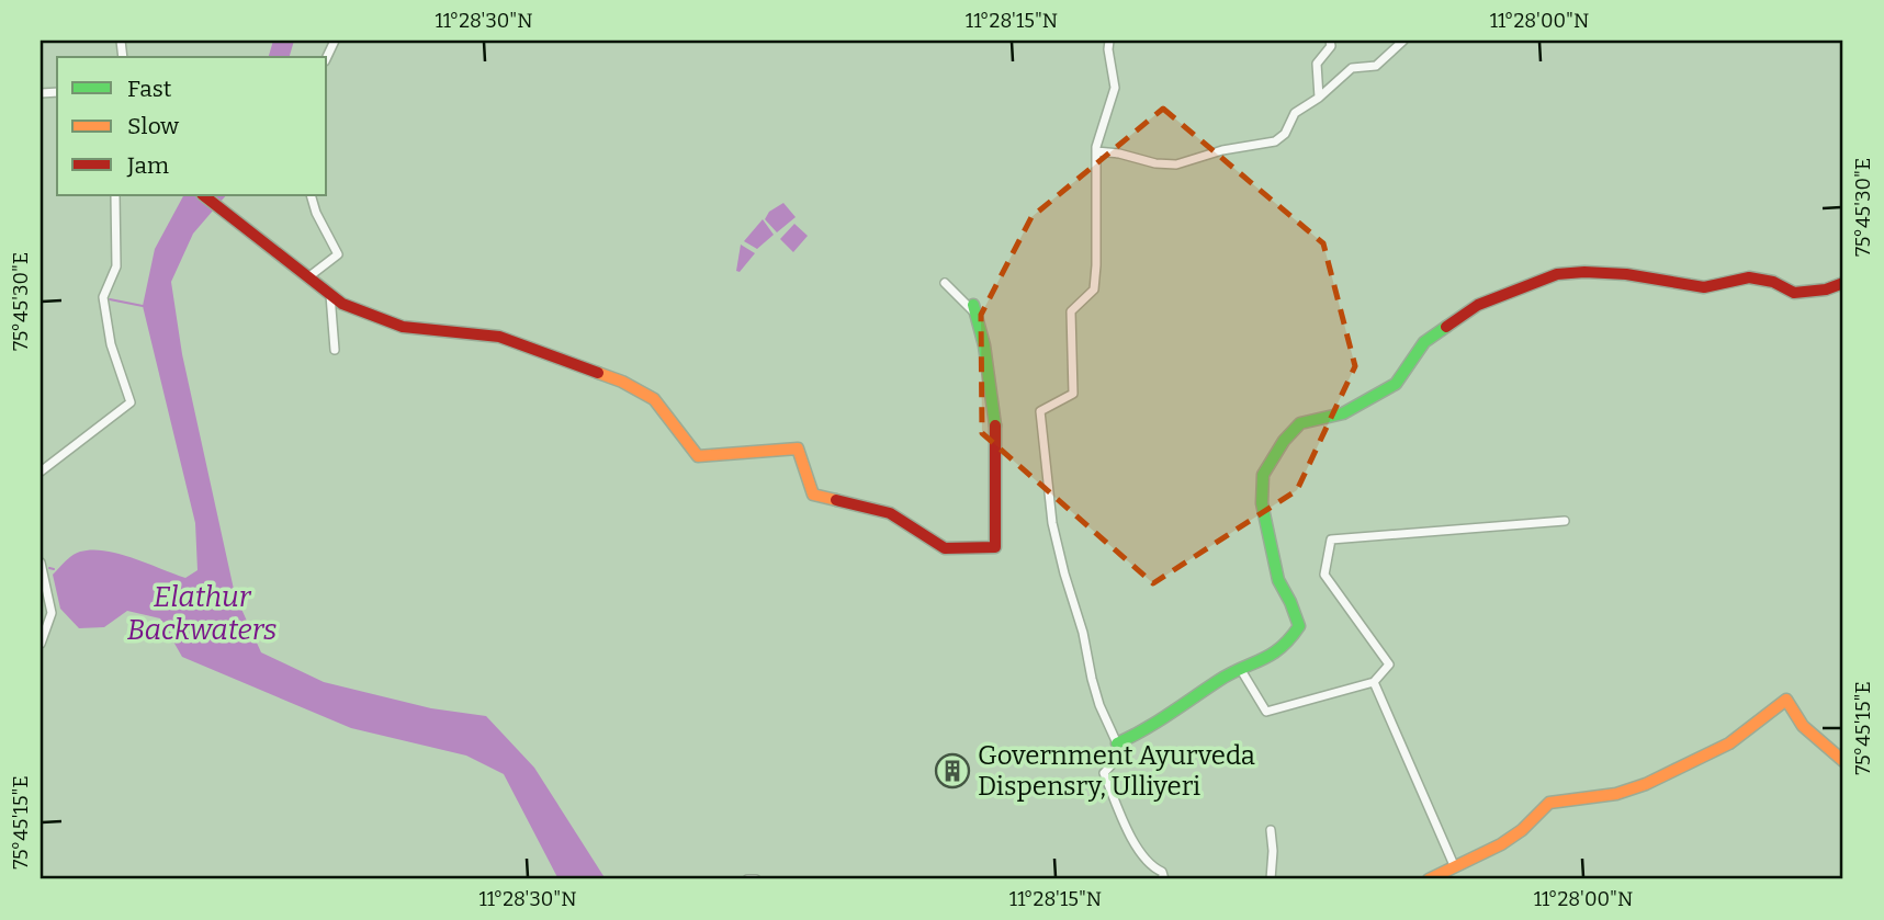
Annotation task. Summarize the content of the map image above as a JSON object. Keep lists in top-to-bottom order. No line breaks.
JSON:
{"water":["Elathur Backwaters"],"places":{"building":["Government Ayurveda Dispensry, Ulliyeri"]},"legend":["Fast","Slow","Jam"],"coordinates":["11°28'30\"N","11°28'15\"N","11°28'00\"N","75°45'30\"E","75°45'15\"E"]}
